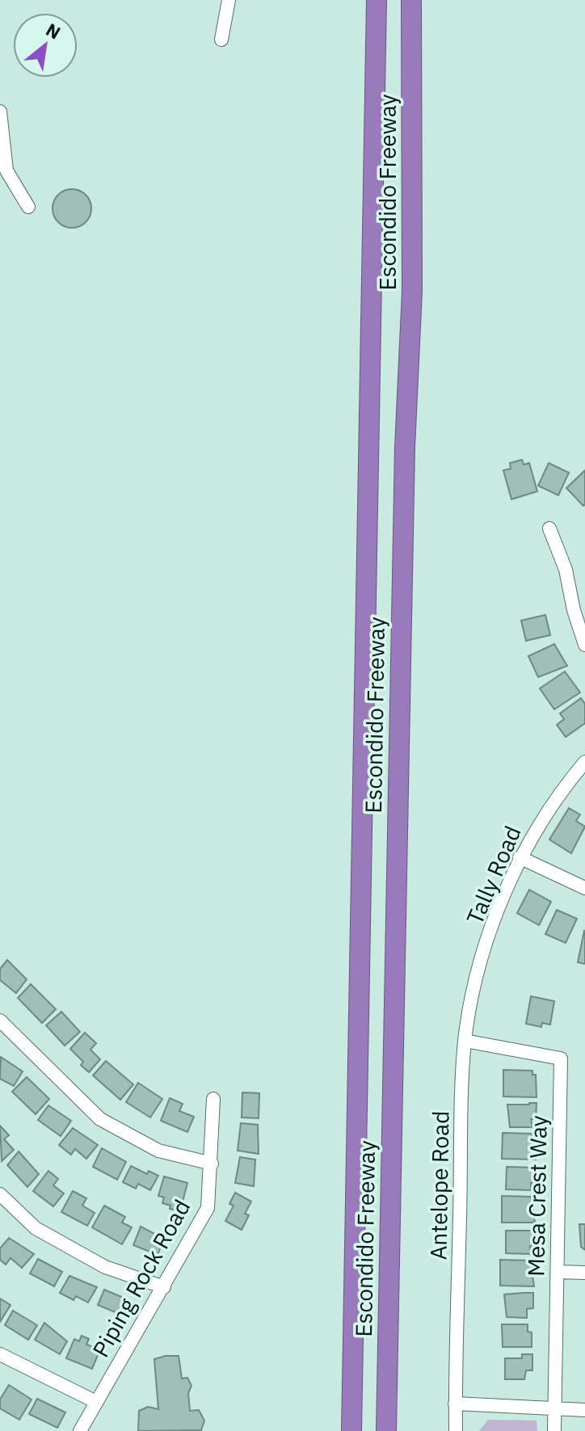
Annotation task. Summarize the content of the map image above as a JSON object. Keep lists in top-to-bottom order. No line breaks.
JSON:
{"streets":{"highway":["Escondido Freeway"],"street":["Tally Road","Antelope Road","Mesa Crest Way","Piping Rock Road"]},"crossings":[["Tally Road","Antelope Road"],["Antelope Road","Mesa Crest Way"]],"north":"top right"}
